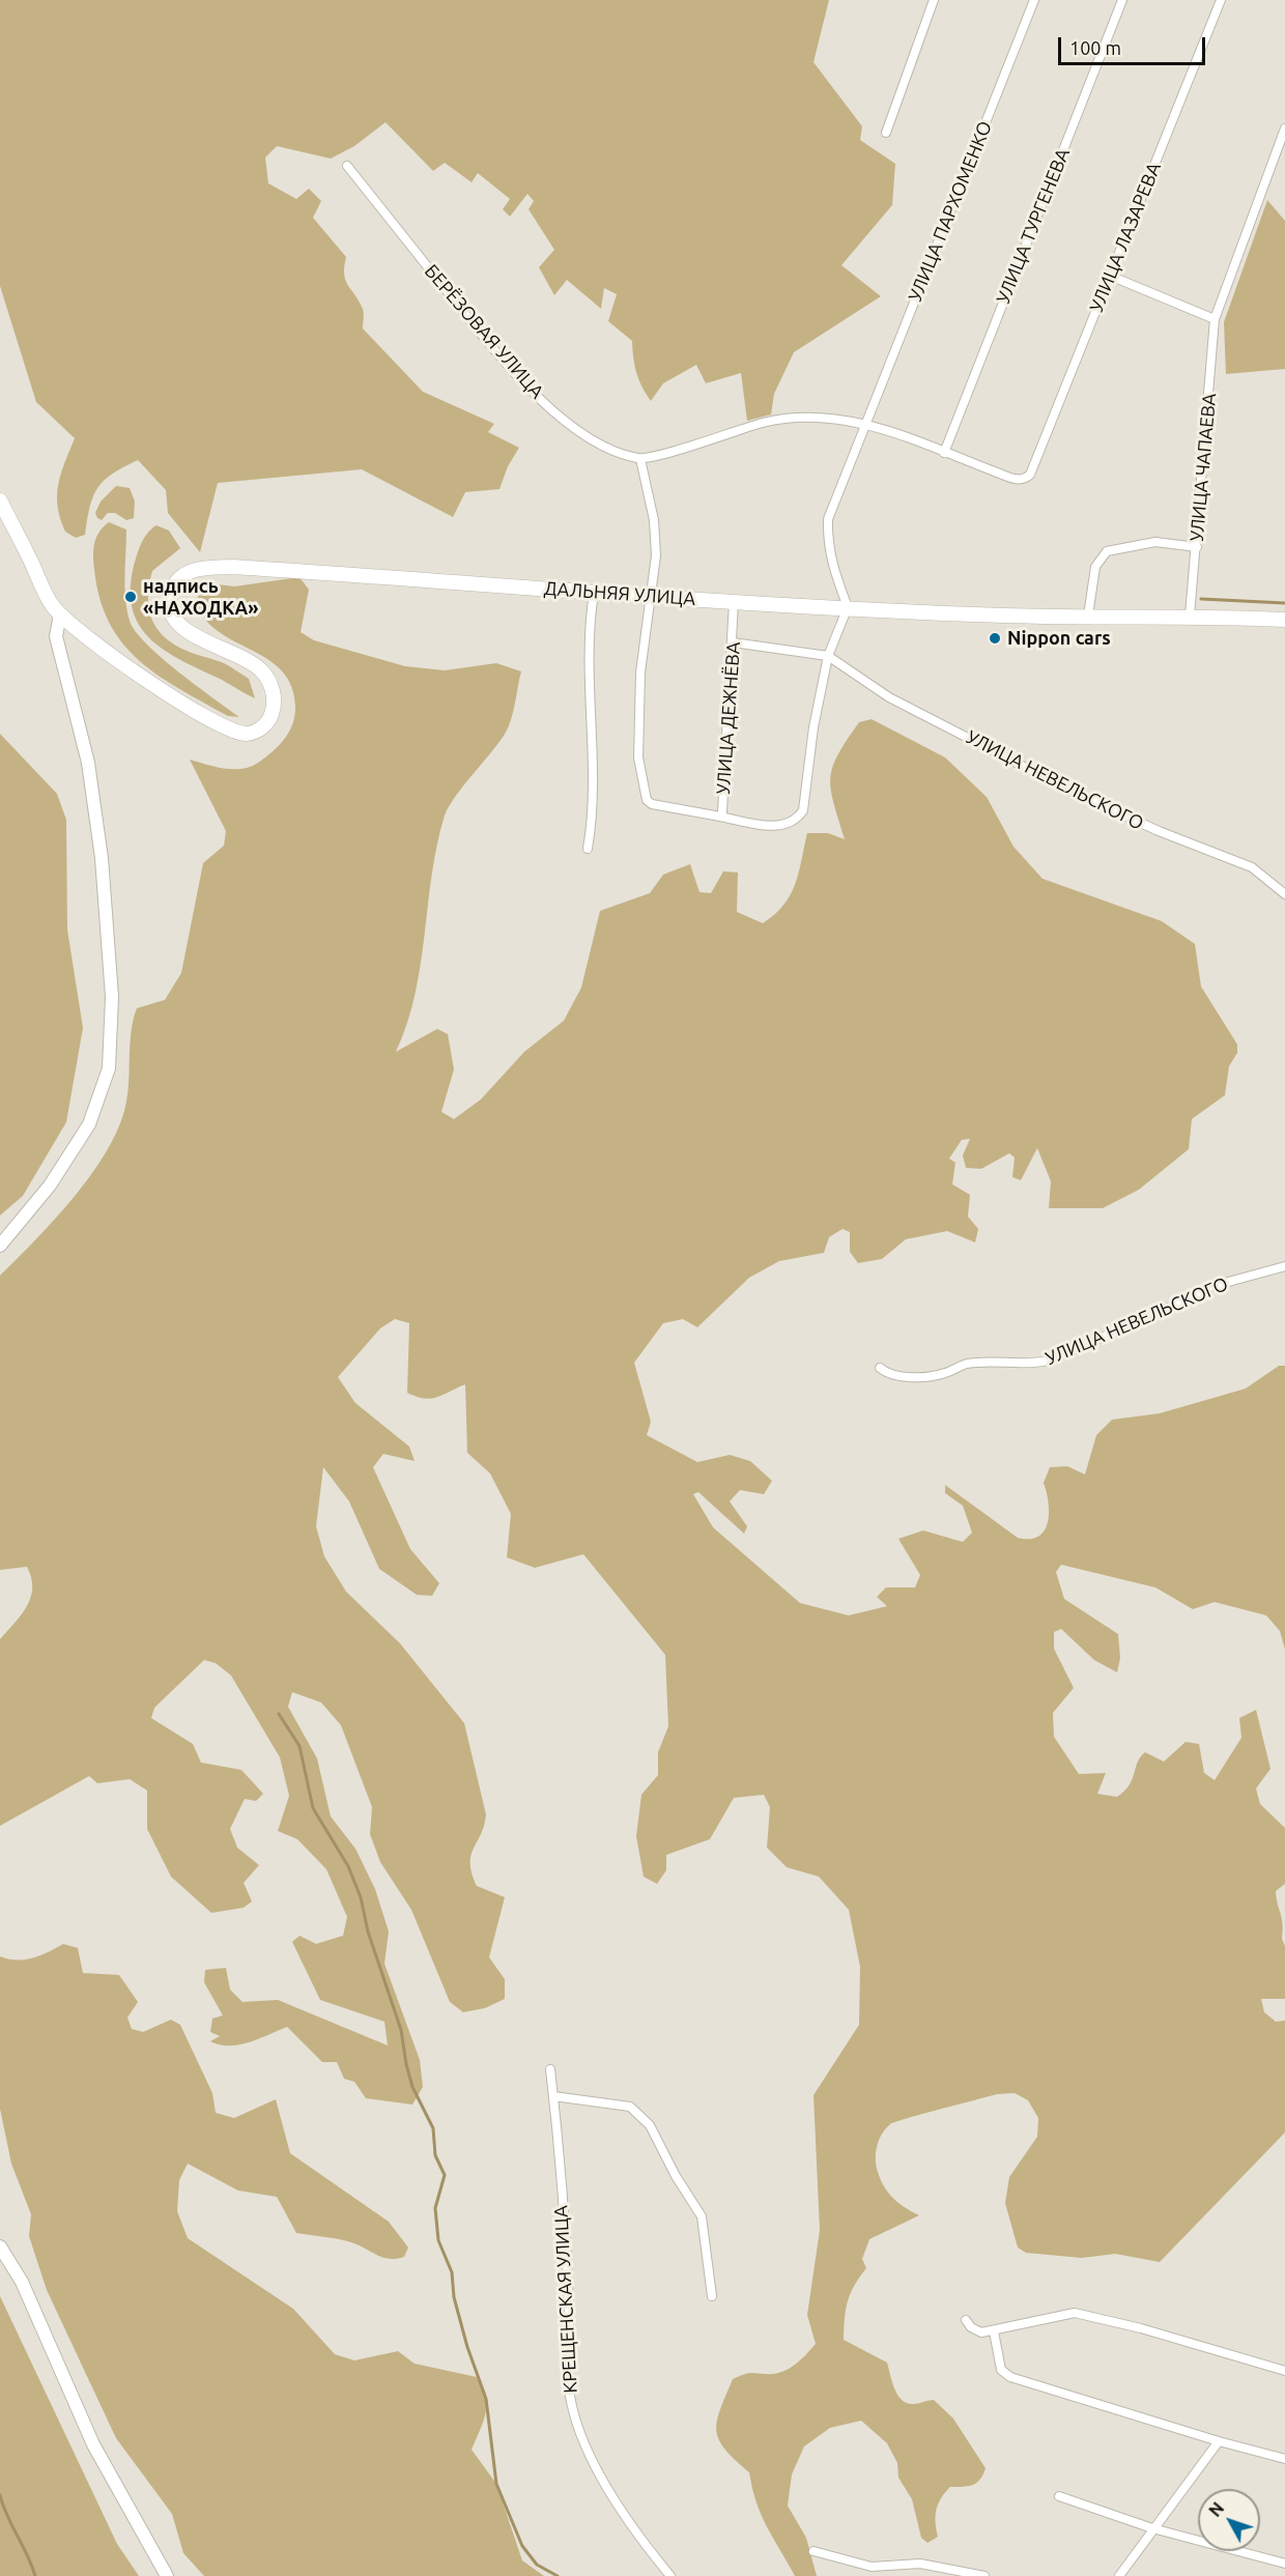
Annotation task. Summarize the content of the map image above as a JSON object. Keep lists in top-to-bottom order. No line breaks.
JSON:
{"streets":{"main road":["ДАЛЬНЯЯ УЛИЦА"],"street":["УЛИЦА ПАРХОМЕНКО","УЛИЦА ТУРГЕНЕВА","УЛИЦА ЛАЗАРЕВА","БЕРЁЗОВАЯ УЛИЦА","УЛИЦА ЧАПАЕВА","УЛИЦА ДЕЖНЁВА","УЛИЦА НЕВЕЛЬСКОГО","КРЕЩЕНСКАЯ УЛИЦА"]},"crossings":[["УЛИЦА ПАРХОМЕНКО","ДАЛЬНЯЯ УЛИЦА"],["УЛИЦА ТУРГЕНЕВА","УЛИЦА ЛАЗАРЕВА"],["УЛИЦА ЧАПАЕВА","ДАЛЬНЯЯ УЛИЦА"],["ДАЛЬНЯЯ УЛИЦА","УЛИЦА ДЕЖНЁВА"]],"places":["надпись «НАХОДКА»","Nippon cars"],"scale_bar":"100 m","north":"top left"}
